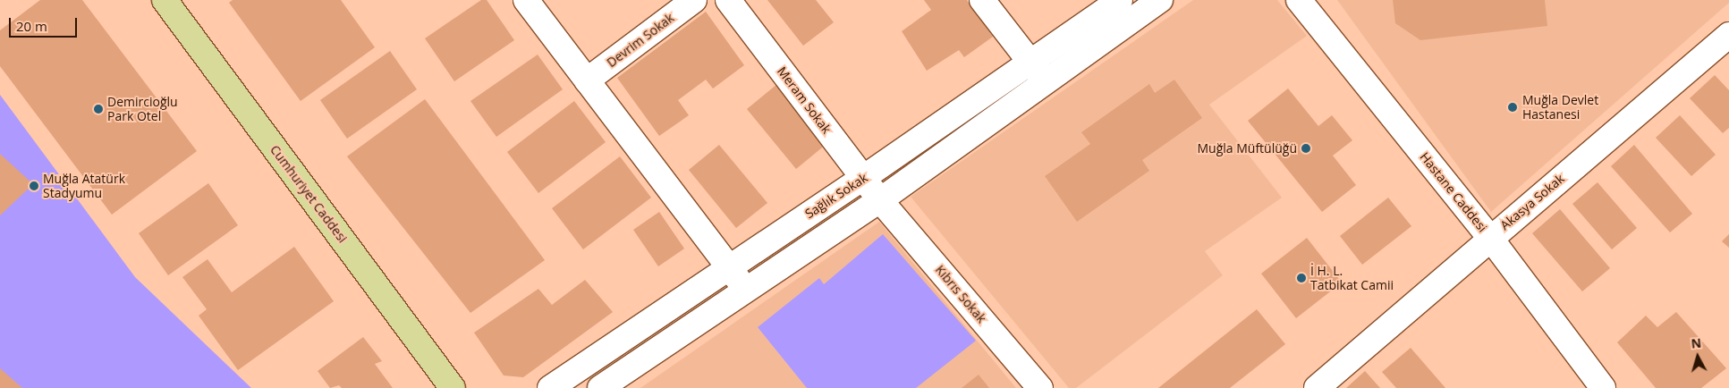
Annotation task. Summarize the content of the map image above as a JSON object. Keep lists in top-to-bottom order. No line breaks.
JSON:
{"streets":{"main road":["Cumhuriyet Caddesi"],"street":["Devrim Sokak","Meram Sokak","Hastane Caddesi","Sağlık Sokak","Akasya Sokak","Kıbrıs Sokak"]},"crossings":[["Meram Sokak","Sağlık Sokak"],["Meram Sokak","Kıbrıs Sokak"],["Hastane Caddesi","Akasya Sokak"]],"places":["Muğla Devlet Hastanesi","Demircioğlu Park Otel","Muğla Müftülüğü","Muğla Atatürk Stadyumu","İ H. L. Tatbikat Camii"],"scale_bar":"20 m","north":"top"}
